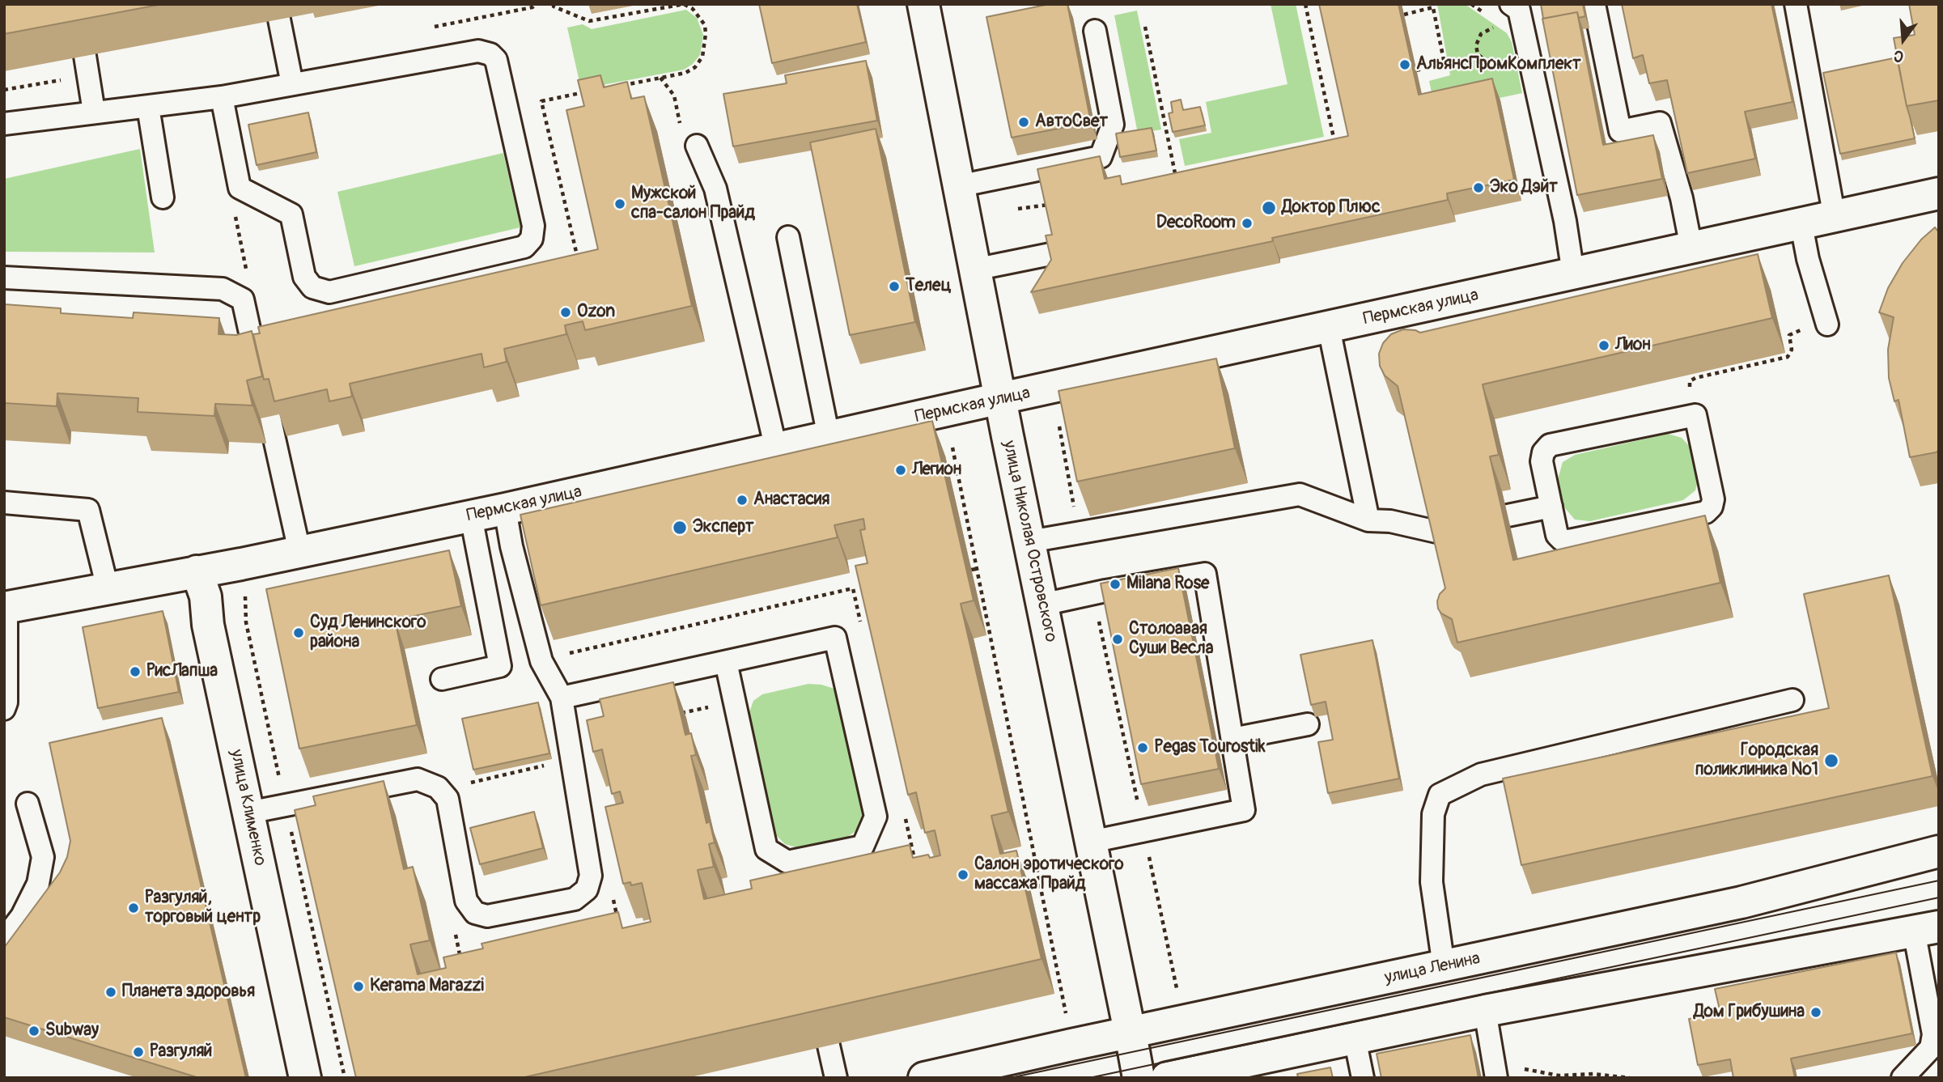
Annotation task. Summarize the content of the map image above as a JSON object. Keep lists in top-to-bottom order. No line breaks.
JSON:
{"streets":{"street":["Пермская улица","улица Николая Островского","улица Клименко","улица Ленина"]},"crossings":[["Пермская улица","улица Николая Островского"],["Пермская улица","улица Клименко"],["улица Николая Островского","улица Ленина"]],"places":["АльянсПромКомплект","АвтоСвет","Эко Дэйт","Мужской спа-салон Прайд","Доктор Плюс","DecoRoom","Телец","Ozon","Лион","Легион","Анастасия","Эксперт","Milana Rose","Суд Ленинского района","Столоавая Суши Весла","РисЛапша","Pegas Tourostik","Городская поликлиника №1","Салон эротического массажа Прайд","Разгуляй, торговый центр","Kerama Marazzi","Планета здоровья","Дом Грибушина","Subway","Разгуляй"],"north":"bottom"}
